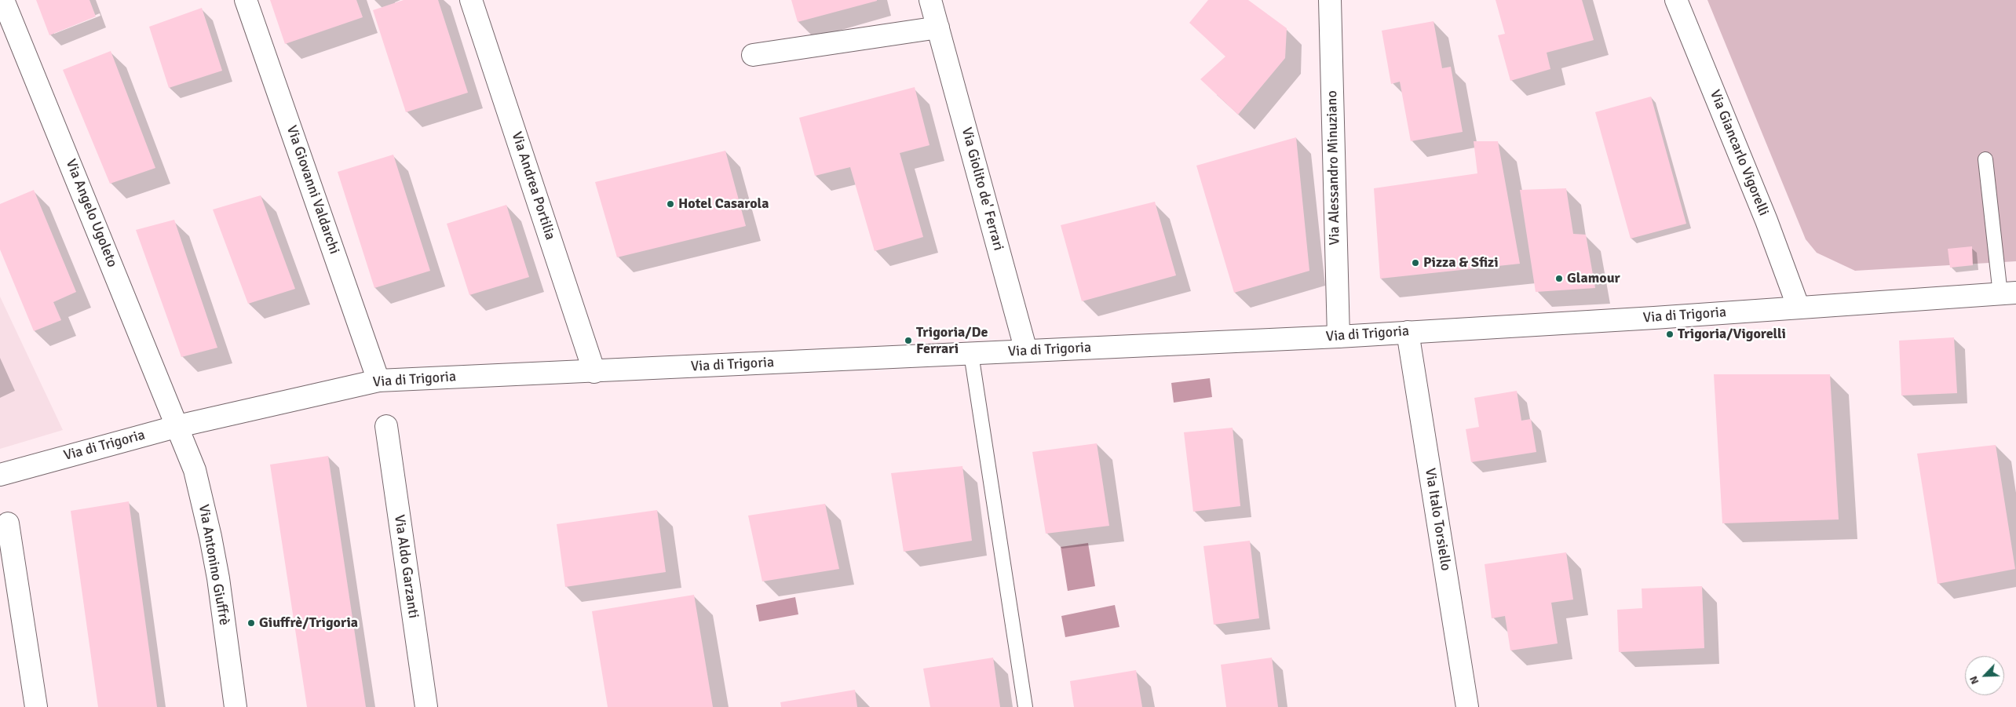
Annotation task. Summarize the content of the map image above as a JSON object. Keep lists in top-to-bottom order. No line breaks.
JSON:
{"streets":{"street":["Via Giancarlo Vigorelli","Via Alessandro Minuziano","Via Andrea Portilia","Via Giolito de' Ferrari","Via Giovanni Valdarchi","Via Angelo Ugoleto","Via di Trigoria","Via Italo Torsiello","Via Antonino Giuffrè","Via Aldo Garzanti"]},"crossings":[["Via Giancarlo Vigorelli","Via di Trigoria"],["Via Alessandro Minuziano","Via di Trigoria"],["Via Andrea Portilia","Via di Trigoria"],["Via Giolito de' Ferrari","Via di Trigoria"],["Via Giovanni Valdarchi","Via di Trigoria"],["Via Angelo Ugoleto","Via di Trigoria"],["Via Angelo Ugoleto","Via Antonino Giuffrè"],["Via di Trigoria","Via Italo Torsiello"],["Via di Trigoria","Via Antonino Giuffrè"]],"places":["Hotel Casarola","Pizza & Sfizi","Glamour","Trigoria/Vigorelli","Trigoria/De Ferrari","Giuffrè/Trigoria"],"north":"bottom left"}
